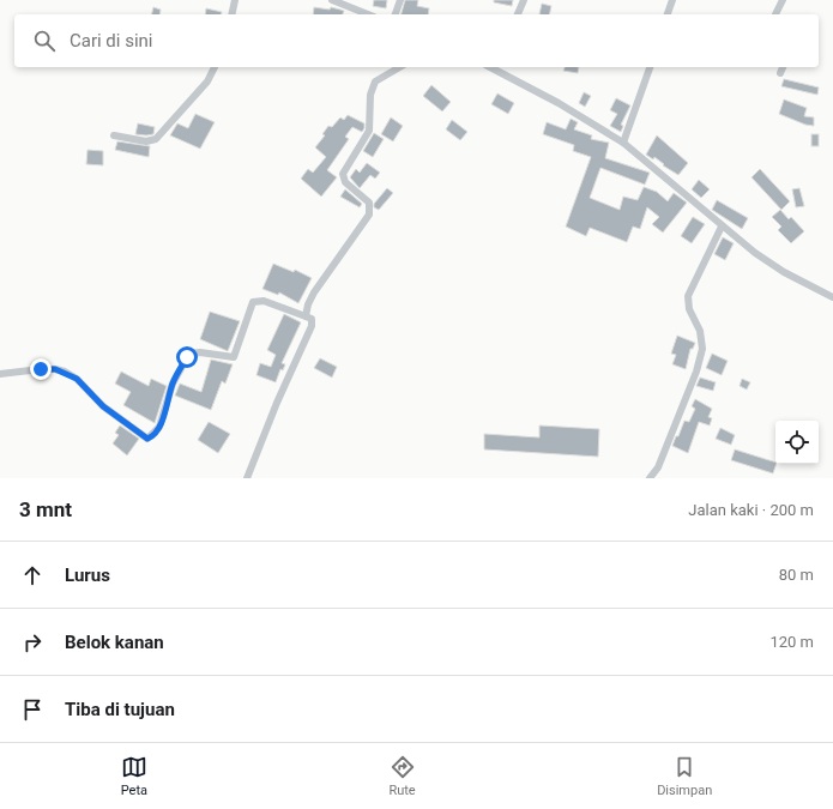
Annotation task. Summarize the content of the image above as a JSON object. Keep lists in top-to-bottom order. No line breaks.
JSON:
{"page":{"search":"Cari di sini","heading":["3 mnt","Jalan kaki · 200 m"],"list":[["Lurus","80 m"],["Belok kanan","120 m"],"Tiba di tujuan"],"nav":["Peta","Rute","Disimpan"]}}
